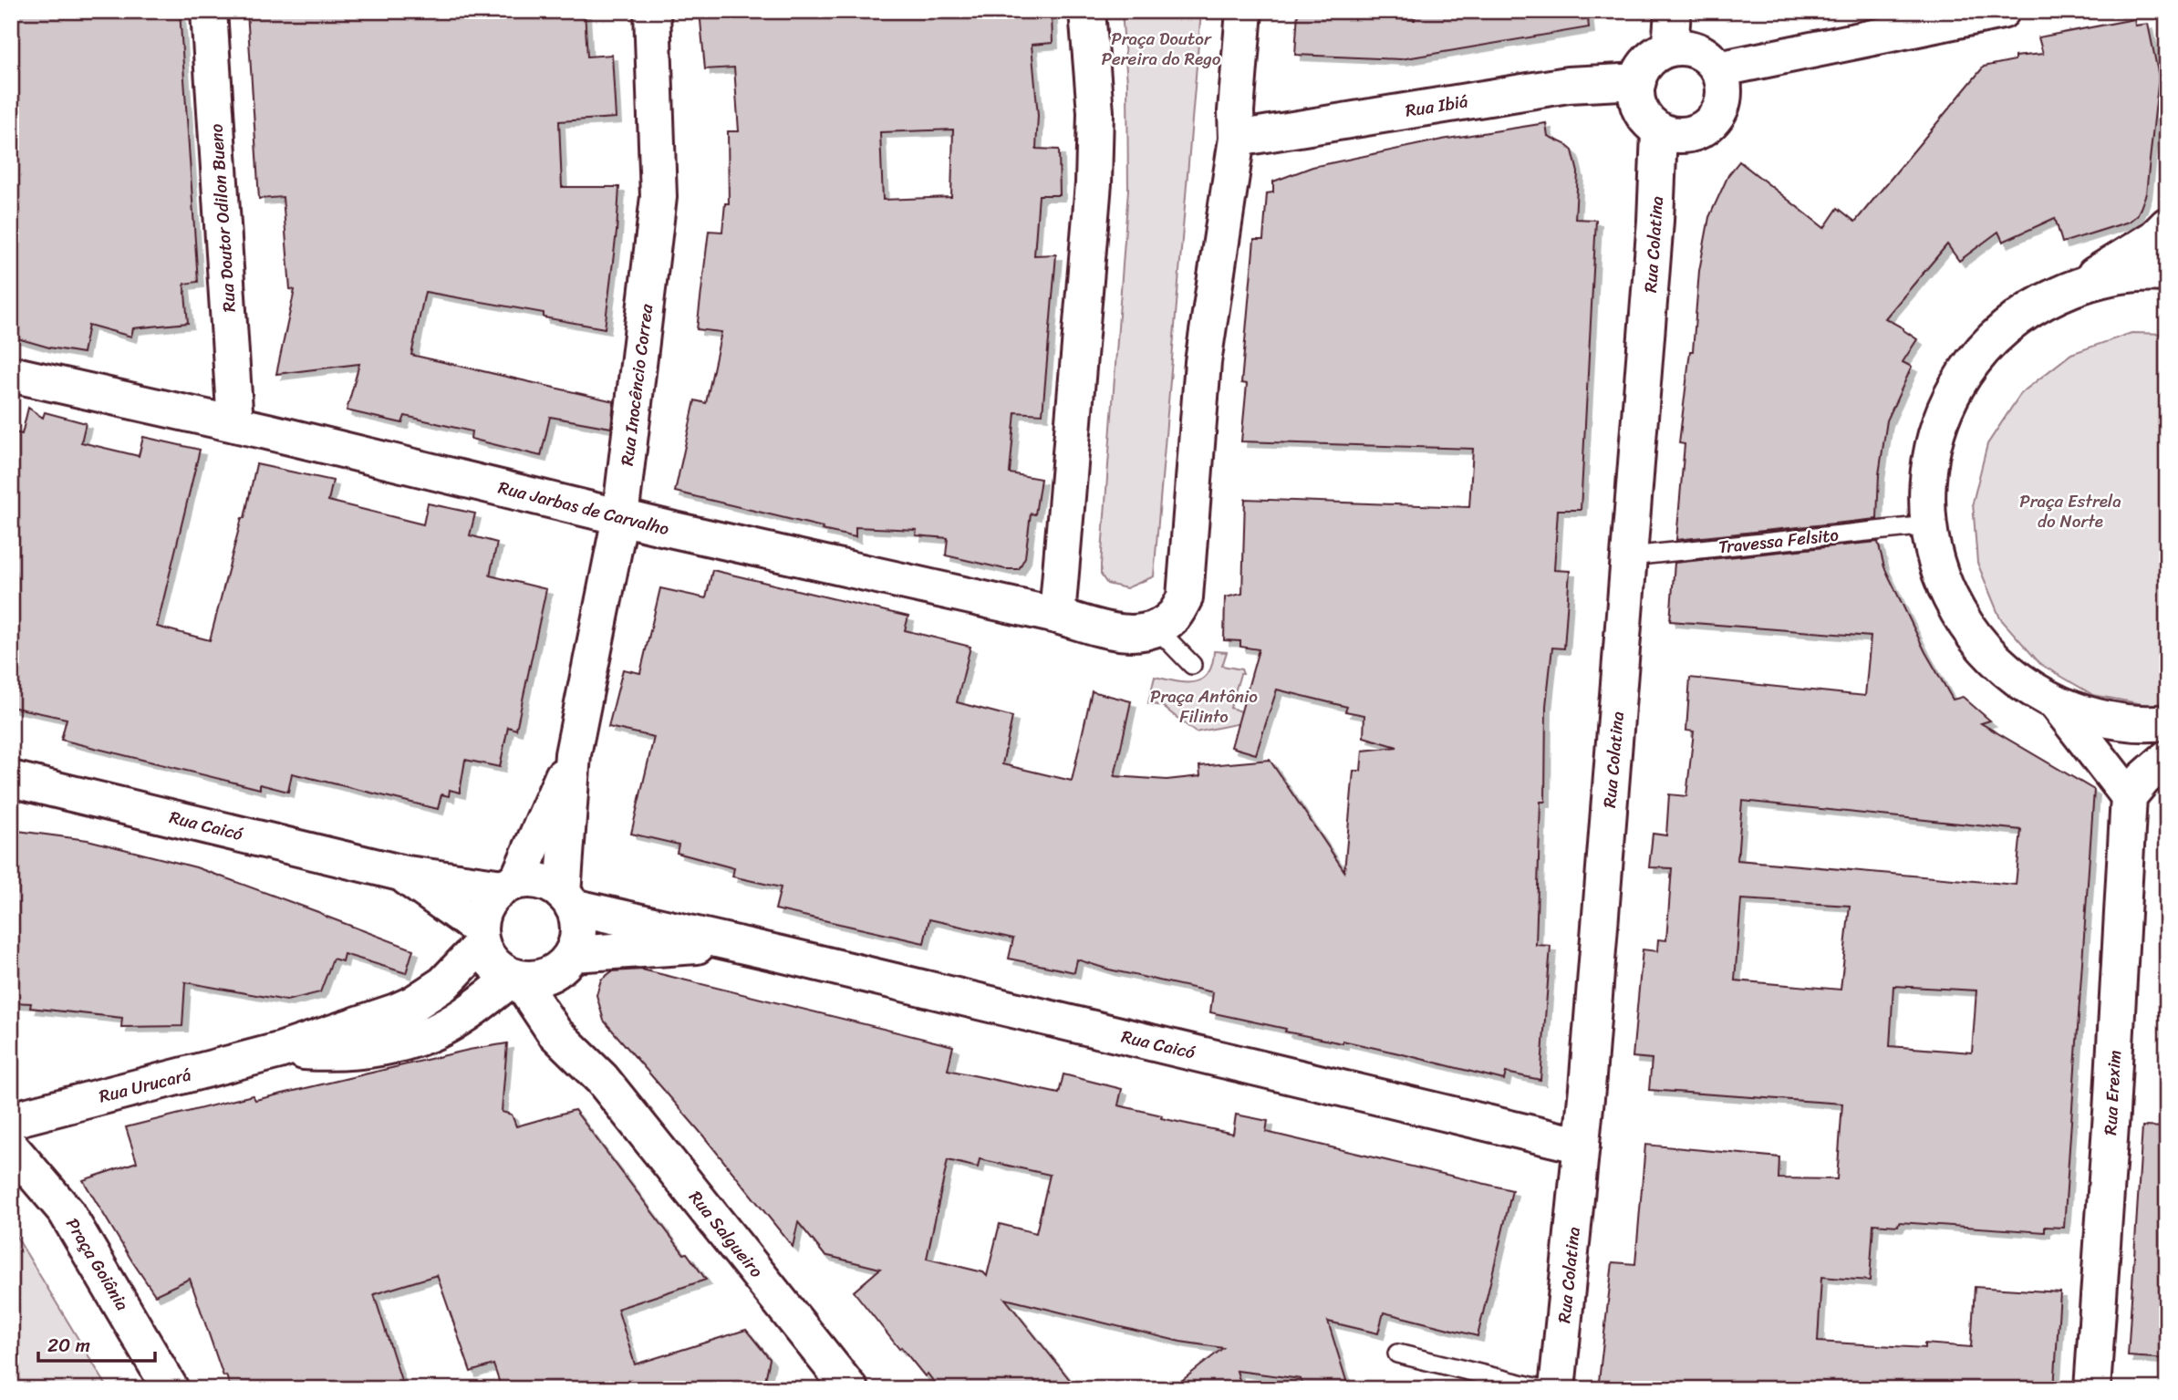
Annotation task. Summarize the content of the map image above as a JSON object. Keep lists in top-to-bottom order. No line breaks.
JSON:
{"streets":{"street":["Rua Ibiá","Rua Doutor Odilon Bueno","Rua Colatina","Rua Inocêncio Correa","Rua Jarbas de Carvalho","Rua Caicó","Rua Urucará","Rua Erexim","Rua Salgueiro","Praça Goiânia"],"lane":["Travessa Felsito"]},"crossings":[["Rua Ibiá","Rua Colatina"],["Rua Doutor Odilon Bueno","Rua Jarbas de Carvalho"],["Rua Colatina","Travessa Felsito"],["Rua Colatina","Rua Caicó"],["Rua Inocêncio Correa","Rua Jarbas de Carvalho"],["Rua Inocêncio Correa","Rua Caicó"],["Rua Inocêncio Correa","Rua Urucará"],["Rua Inocêncio Correa","Rua Salgueiro"],["Rua Caicó","Rua Urucará"],["Rua Caicó","Rua Salgueiro"],["Rua Urucará","Rua Salgueiro"]],"parks":["Praça Doutor Pereira do Rego","Praça Estrela do Norte","Praça Antônio Filinto"],"scale_bar":"20 m"}
